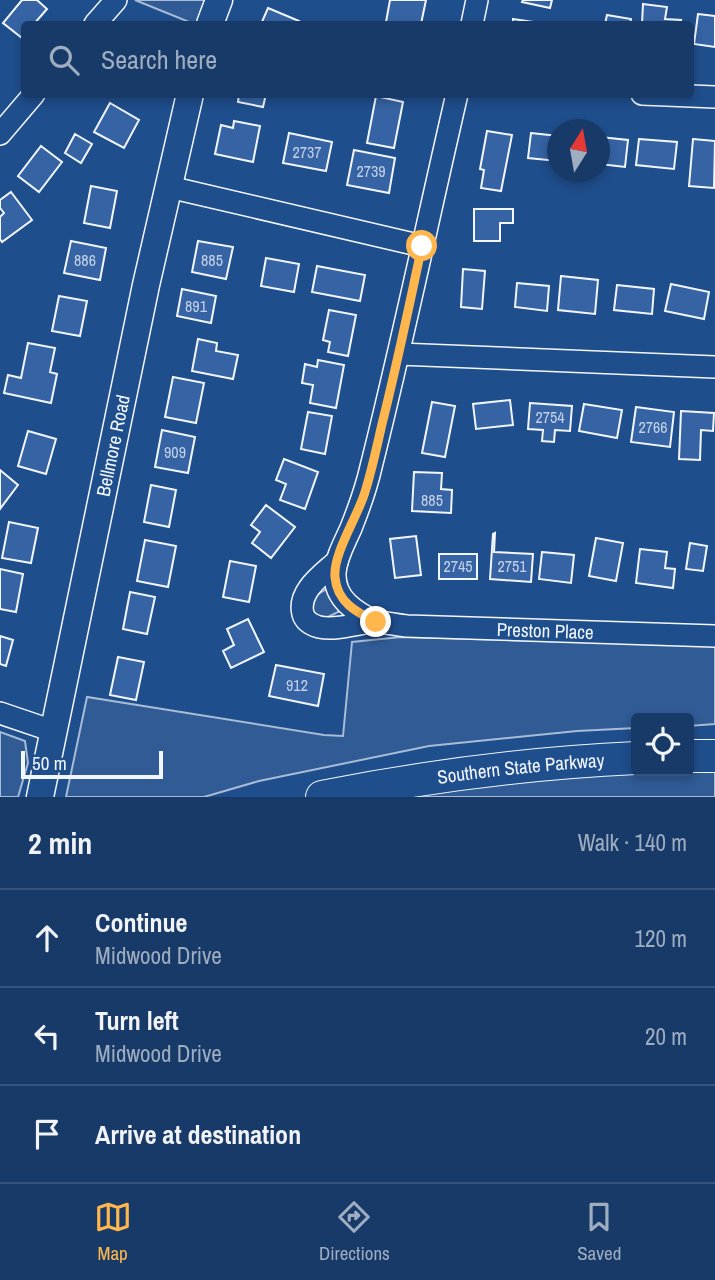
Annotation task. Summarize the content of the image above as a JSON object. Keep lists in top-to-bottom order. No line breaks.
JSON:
{"streets":{"highway":["Southern State Parkway"],"main road":["Bellmore Road"],"street":["Preston Place"]},"house_numbers":["2737","2739","886","885","891","2754","2766","909","885","2745","2751","912"],"scale_bar":"50 m","north":"top","page":{"search":"Search here","scale":"50 m","heading":["2 min","Walk · 140 m"],"list":[["Continue","Midwood Drive","120 m"],["Turn left","Midwood Drive","20 m"],"Arrive at destination"],"nav":["Map","Directions","Saved"]}}
